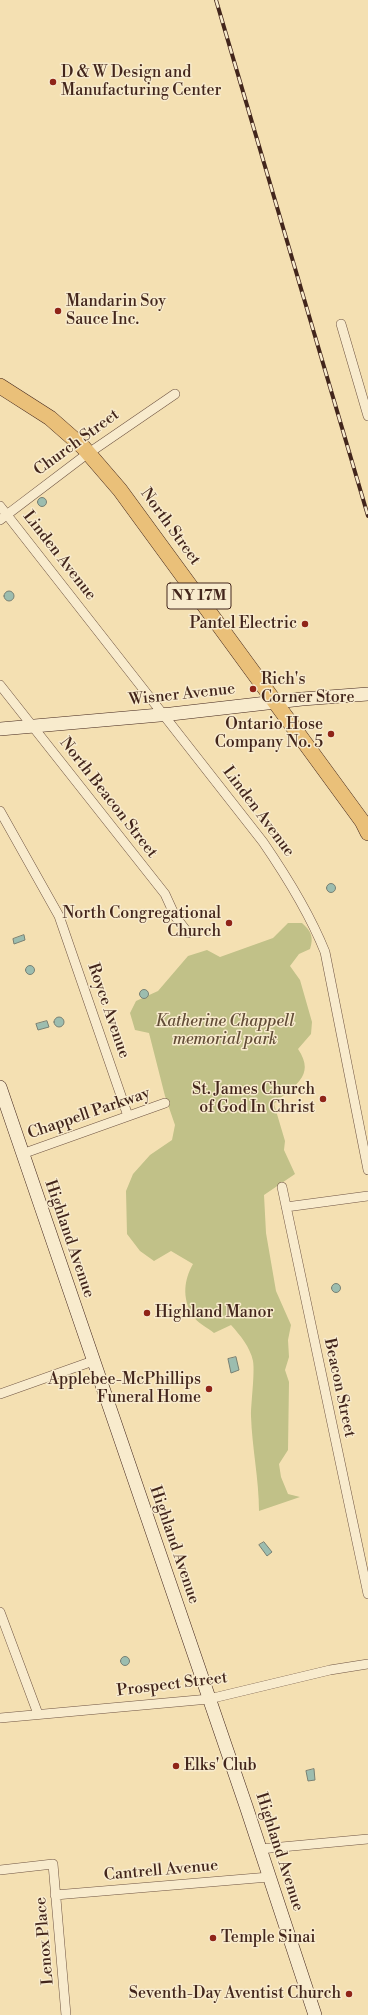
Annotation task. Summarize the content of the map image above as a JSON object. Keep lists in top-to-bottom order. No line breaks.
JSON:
{"streets":{"main road":["North Street","NY 17M"],"street":["Church Street","Linden Avenue","Wisner Avenue","North Beacon Street","Royce Avenue","Chappell Parkway","Highland Avenue","Beacon Street","Prospect Street","Cantrell Avenue","Lenox Place"]},"crossings":[["Church Street","North Street"],["Church Street","Linden Avenue"],["North Street","Wisner Avenue"],["Linden Avenue","Wisner Avenue"],["Wisner Avenue","North Beacon Street"],["Royce Avenue","Chappell Parkway"],["Chappell Parkway","Highland Avenue"],["Highland Avenue","Prospect Street"],["Highland Avenue","Cantrell Avenue"],["Cantrell Avenue","Lenox Place"]],"parks":["Katherine Chappell memorial park"],"places":["D & W Design and Manufacturing Center","Mandarin Soy Sauce Inc.","Pantel Electric","Rich's Corner Store","Ontario Hose Company No. 5","North Congregational Church","St. James Church of God In Christ","Highland Manor","Applebee-McPhillips Funeral Home","Elks' Club","Temple Sinai","Seventh-Day Aventist Church"]}
